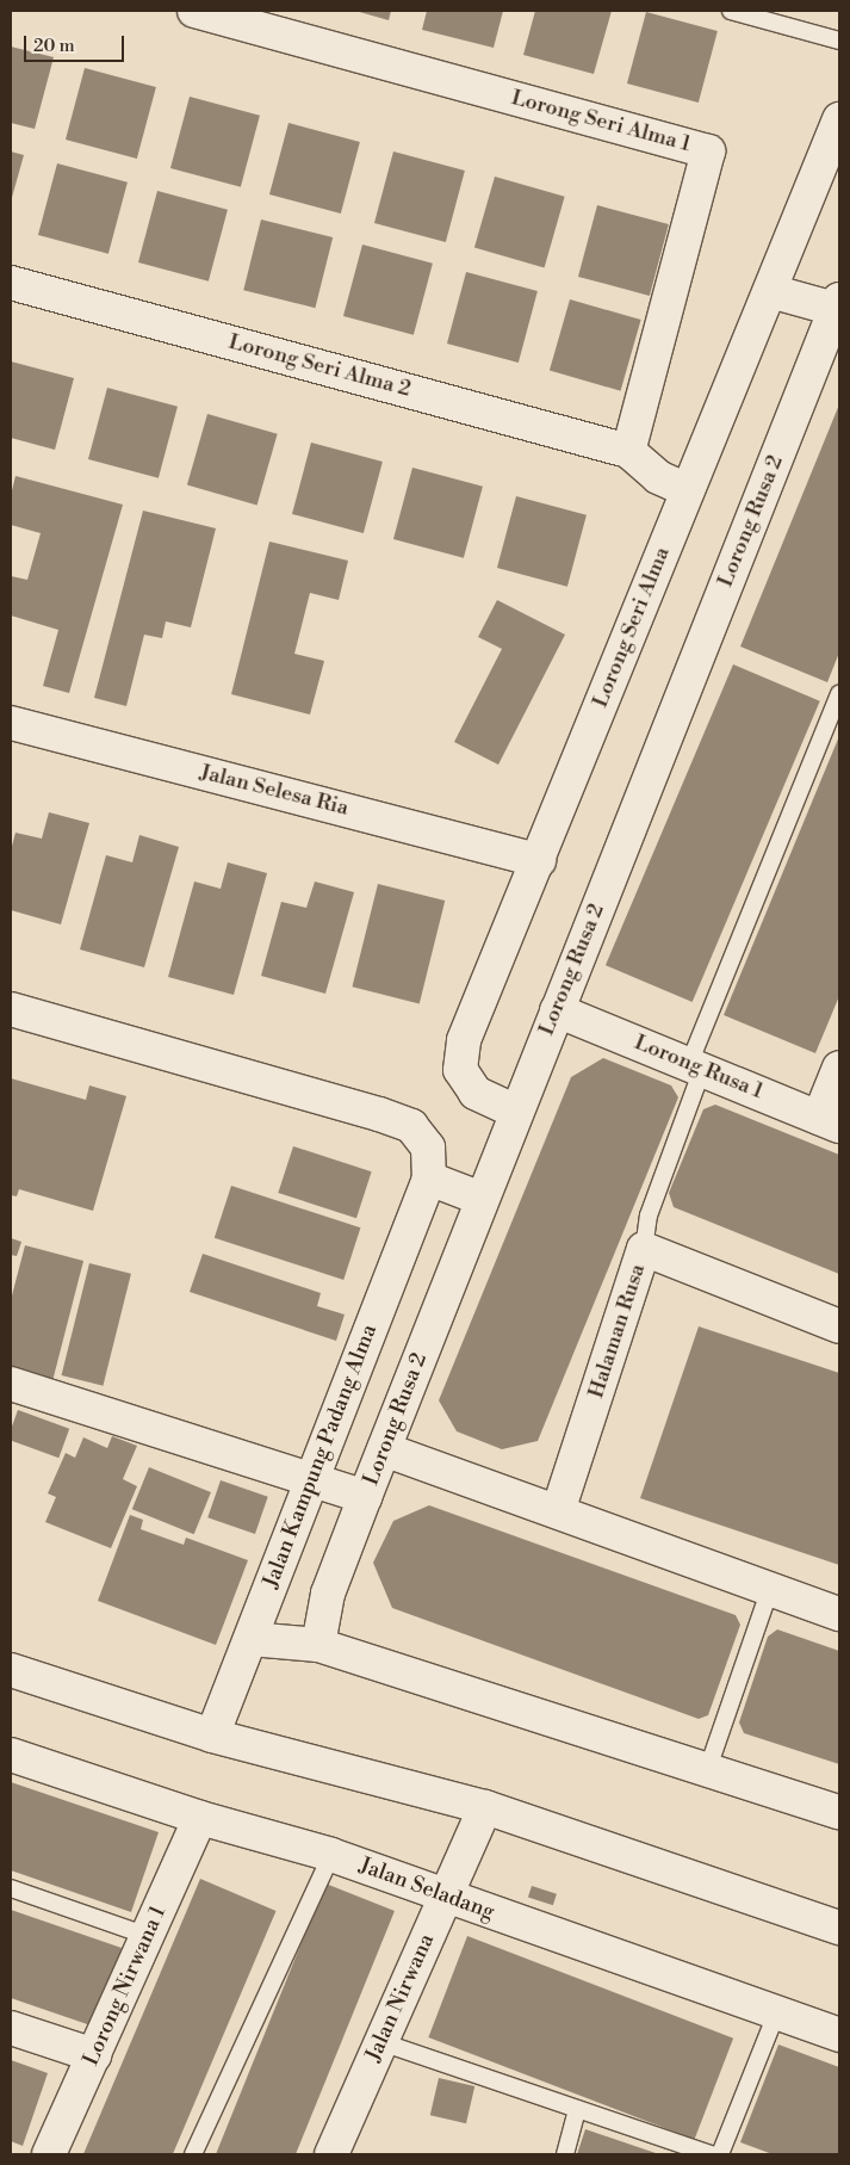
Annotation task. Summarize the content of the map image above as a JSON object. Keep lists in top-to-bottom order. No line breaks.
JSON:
{"streets":{"street":["Lorong Seri Alma 1","Lorong Seri Alma 2","Lorong Rusa 2","Lorong Seri Alma","Jalan Selesa Ria","Lorong Rusa 1","Halaman Rusa","Jalan Kampung Padang Alma","Jalan Seladang","Lorong Nirwana 1","Jalan Nirwana"]},"crossings":[["Lorong Seri Alma 1","Lorong Seri Alma 2"],["Lorong Rusa 2","Lorong Seri Alma"],["Lorong Rusa 2","Lorong Rusa 1"],["Lorong Seri Alma","Jalan Selesa Ria"],["Jalan Seladang","Lorong Nirwana 1"],["Jalan Seladang","Jalan Nirwana"]],"scale_bar":"20 m"}
